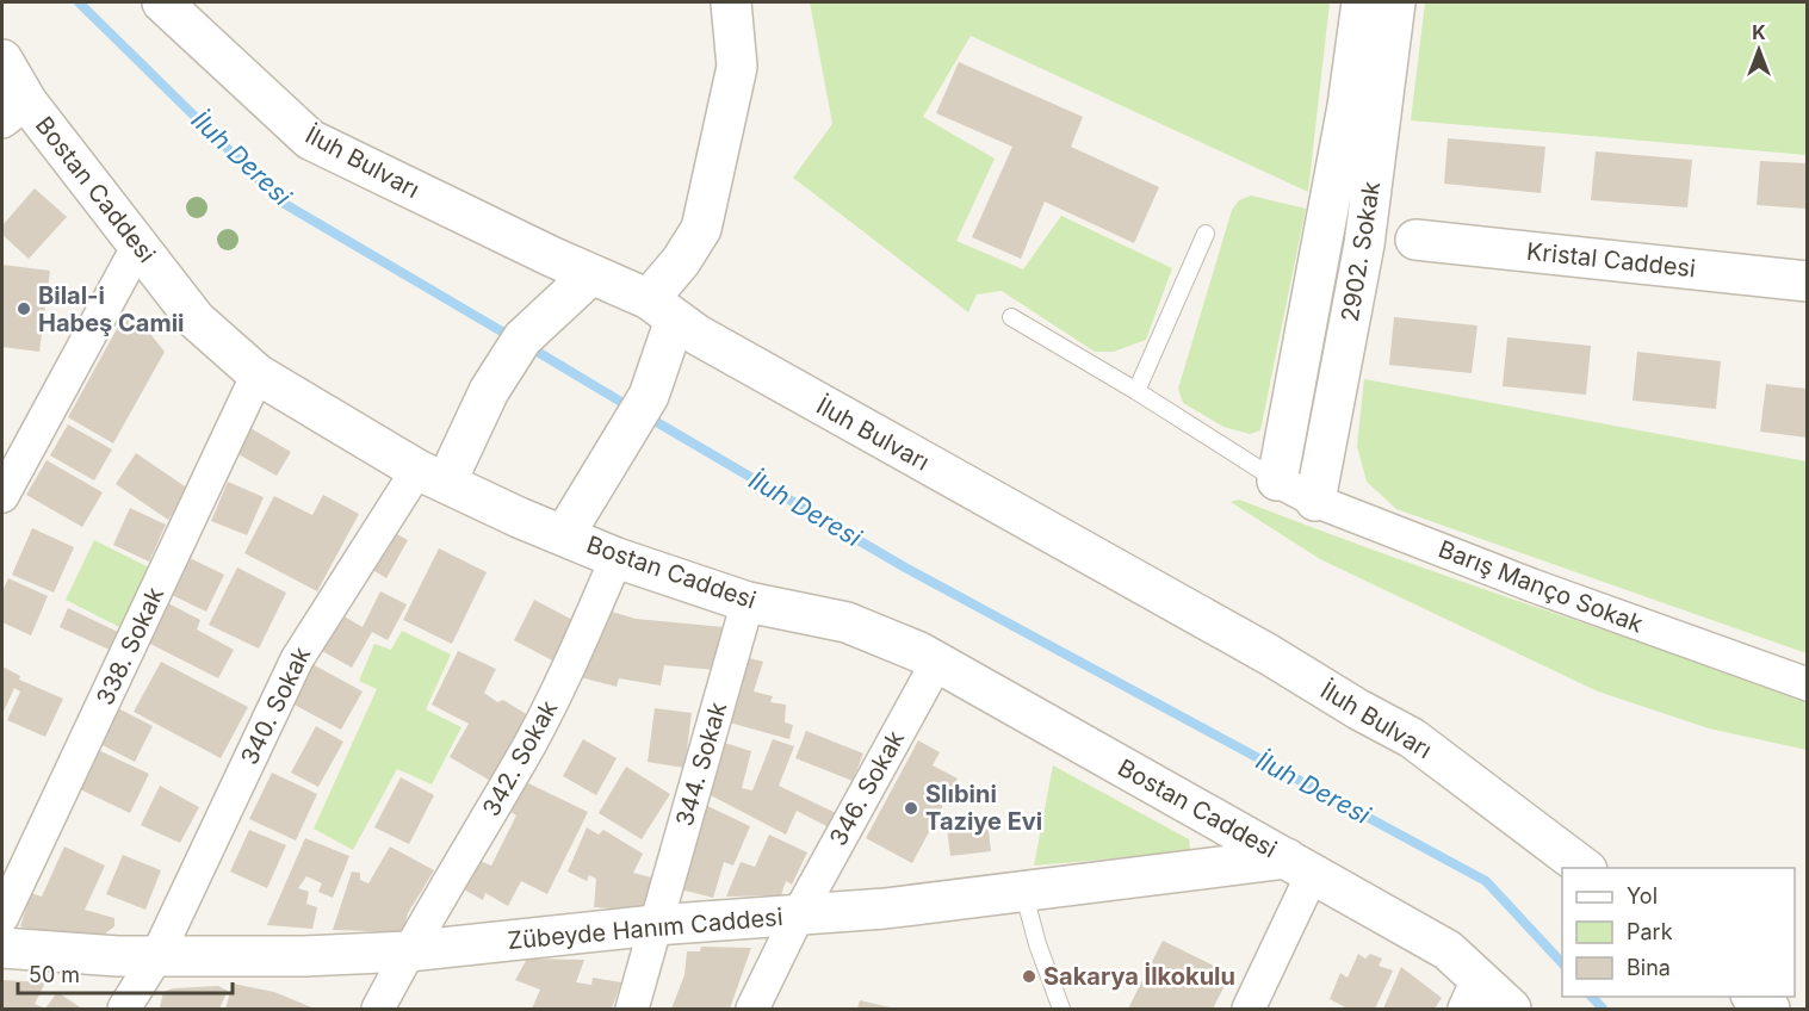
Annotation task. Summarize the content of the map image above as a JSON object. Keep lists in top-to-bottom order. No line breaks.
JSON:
{"streets":{"street":["İluh Bulvarı","Bostan Caddesi","2902. Sokak","Kristal Caddesi","Barış Manço Sokak","338. Sokak","340. Sokak","342. Sokak","344. Sokak","346. Sokak","Zübeyde Hanım Caddesi"]},"crossings":[["Bostan Caddesi","338. Sokak"],["Bostan Caddesi","340. Sokak"],["Bostan Caddesi","342. Sokak"],["Bostan Caddesi","344. Sokak"],["Bostan Caddesi","346. Sokak"],["Bostan Caddesi","Zübeyde Hanım Caddesi"],["2902. Sokak","Barış Manço Sokak"],["340. Sokak","Zübeyde Hanım Caddesi"],["342. Sokak","Zübeyde Hanım Caddesi"],["344. Sokak","Zübeyde Hanım Caddesi"],["346. Sokak","Zübeyde Hanım Caddesi"]],"water":["İluh Deresi"],"places":["Bilal-i Habeş Camii","Slıbini Taziye Evi","Sakarya İlkokulu"],"legend":["Yol","Park","Bina"],"scale_bar":"50 m","north":"top"}
